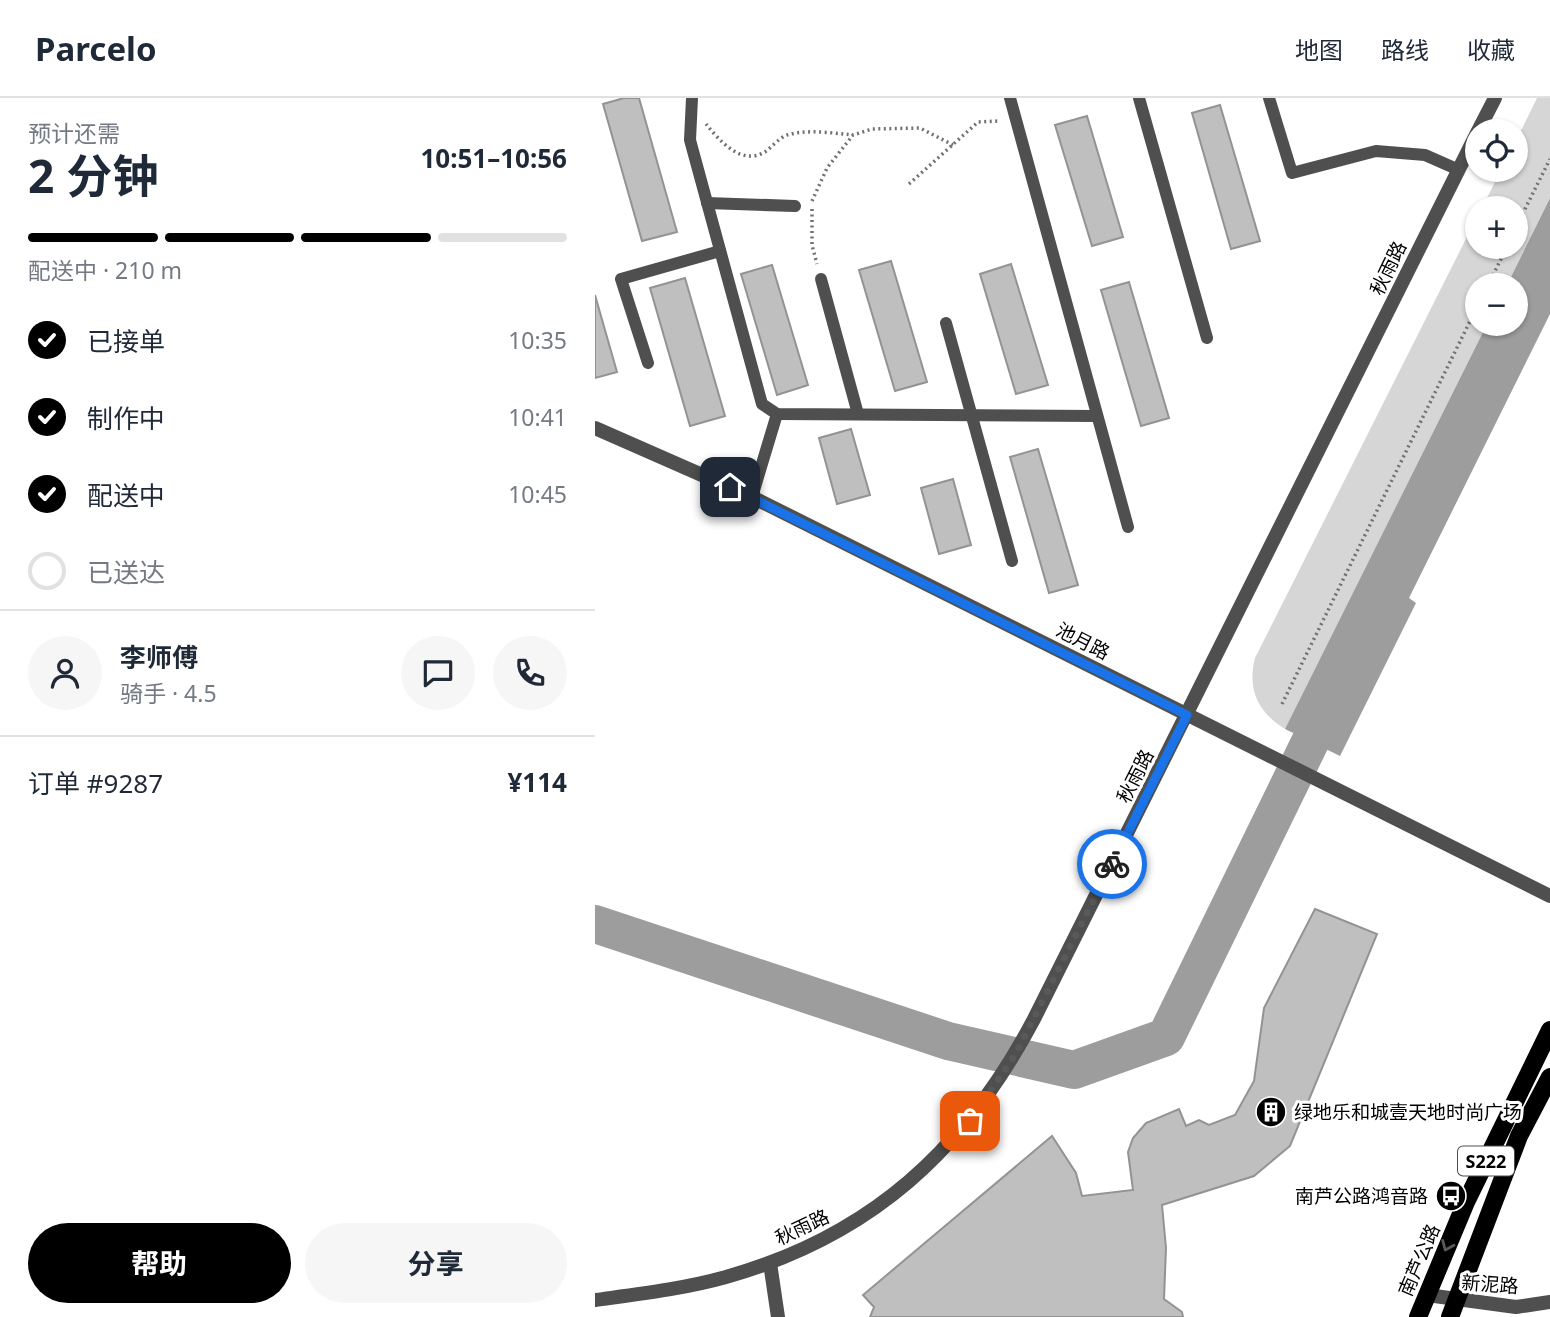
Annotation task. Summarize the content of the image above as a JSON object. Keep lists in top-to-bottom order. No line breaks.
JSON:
{"streets":{"main road":["S222","南芦公路"],"street":["秋雨路","池月路","新泥路"]},"crossings":[["秋雨路","池月路"],["S222","新泥路"],["南芦公路","新泥路"]],"places":{"building":["绿地乐和城壹天地时尚广场"],"bus stop":["南芦公路鸿音路"]},"page":{"header":"Parcelo","nav":["地图","路线","收藏"],"heading":["2 分钟","预计还需","10:51–10:56"],"panel":["李师傅","骑手 · 4.5","订单 #9287","¥114"],"map_buttons":["+","−"],"bar":"配送中 · 210 m","list":[["已接单","10:35"],["制作中","10:41"],["配送中","10:45"],"已送达"],"buttons":["帮助","分享"]}}
